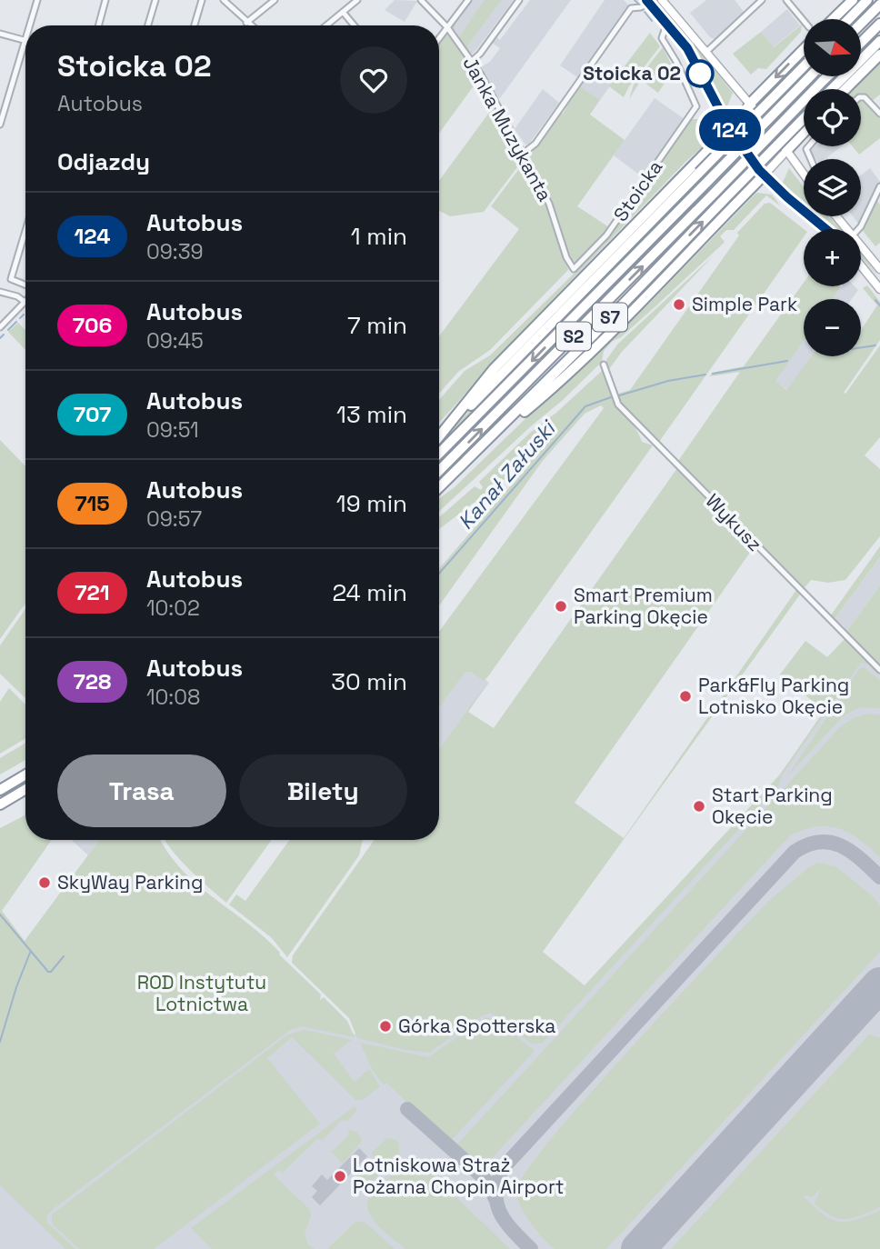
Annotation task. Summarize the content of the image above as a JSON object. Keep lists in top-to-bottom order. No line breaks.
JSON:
{"streets":{"highway":["S7","S2"],"street":["Janka Muzykanta","Stoicka","Wykusz"]},"crossings":[["Janka Muzykanta","Stoicka"]],"water":["Kanał Załuski"],"parks":["ROD Instytutu Lotnictwa"],"places":["Stoicka 02","Simple Park","Smart Premium Parking Okęcie","Park&Fly Parking Lotnisko Okęcie","Start Parking Okęcie","SkyWay Parking","Górka Spotterska","Lotniskowa Straż Pożarna Chopin Airport"],"lines":["bus line 124"],"north":"right","page":{"on_map":"124","map_buttons":["+","−"],"heading":[["Stoicka 02","Autobus"],"Odjazdy"],"list":[{"mark":"124","name":"Autobus","note":"09:39","value":"1 min"},{"mark":"706","name":"Autobus","note":"09:45","value":"7 min"},{"mark":"707","name":"Autobus","note":"09:51","value":"13 min"},{"mark":"715","name":"Autobus","note":"09:57","value":"19 min"},{"mark":"721","name":"Autobus","note":"10:02","value":"24 min"},{"mark":"728","name":"Autobus","note":"10:08","value":"30 min"}],"buttons":["Trasa","Bilety"]}}
